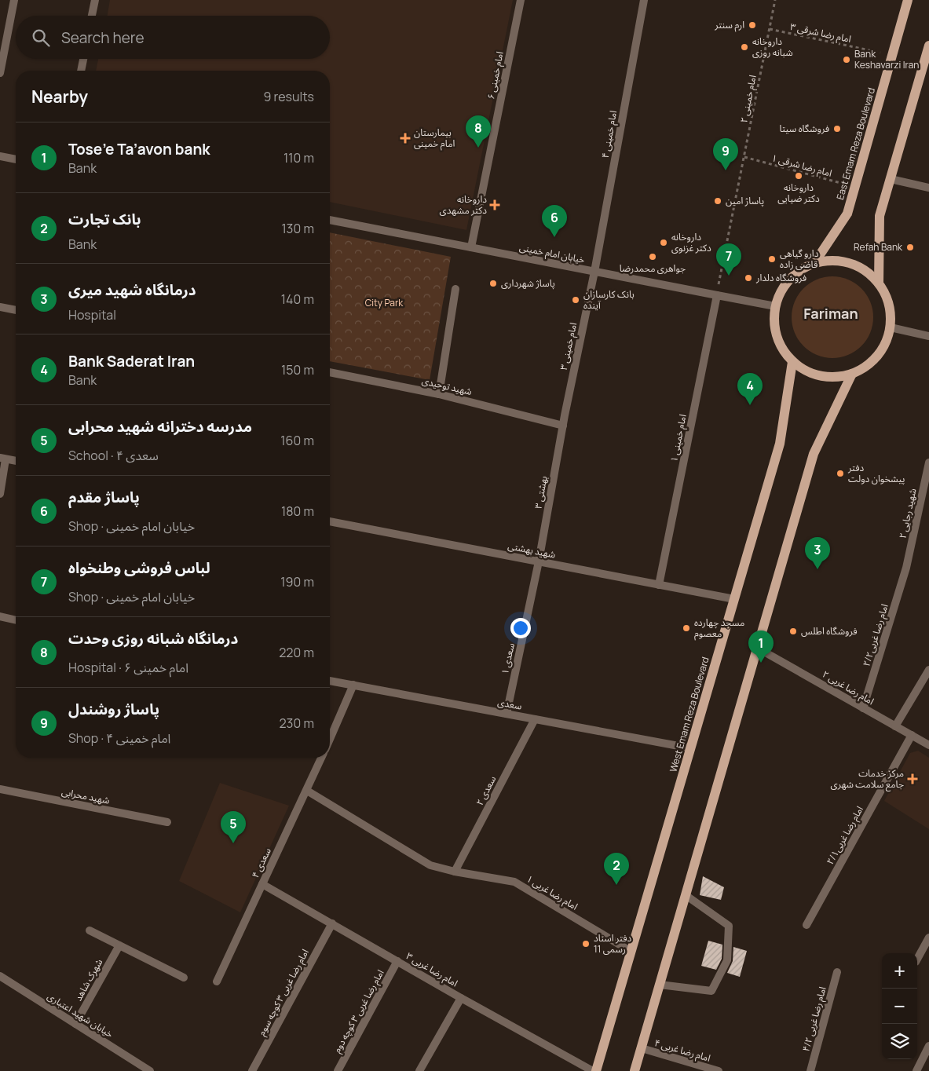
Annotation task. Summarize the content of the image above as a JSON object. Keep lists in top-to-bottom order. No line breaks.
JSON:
{"streets":{"main road":["East Emam Reza Boulevard","West Emam Reza Boulevard"],"street":["امام خمینی ۶","امام خمینی ۴","خیابان امام خمینی","امام خمینی ۳","شهید توحیدی","امام خمینی ۱","بهشتی ۳","شهید رجایی ۲","شهید بهشتی","امام رضا غربی۲/۲","سعدی ۱","امام رضا غربی ۲","سعدی","سعدی ۲","شهید محرابی","امام رضا غربی۲/۱","سعدی ۴","امام رضا غربی ۱","امام رضا غربی ۳","شهرک شاهد","امام رضا غربی ۳ کوچه سوم","امام رضا غربی ۳ کوچه دوم","خیابان شهید اعتباری","امام رضا غربی ۴/۲","امام رضا غربی ۴"],"path":["امام رضا شرقی ۳","امام خمینی ۲","امام رضا شرقی ۱"]},"crossings":[["امام رضا شرقی ۳","امام خمینی ۲"],["امام رضا شرقی ۳","East Emam Reza Boulevard"],["امام خمینی ۶","خیابان امام خمینی"],["امام خمینی ۲","امام رضا شرقی ۱"],["امام خمینی ۴","خیابان امام خمینی"],["امام خمینی ۴","امام خمینی ۳"],["East Emam Reza Boulevard","امام رضا شرقی ۱"],["East Emam Reza Boulevard","خیابان امام خمینی"],["East Emam Reza Boulevard","West Emam Reza Boulevard"],["خیابان امام خمینی","امام خمینی ۳"],["خیابان امام خمینی","امام خمینی ۱"],["خیابان امام خمینی","West Emam Reza Boulevard"],["امام خمینی ۳","شهید توحیدی"],["امام خمینی ۳","بهشتی ۳"],["شهید توحیدی","بهشتی ۳"],["امام خمینی ۱","شهید بهشتی"],["بهشتی ۳","شهید بهشتی"],["بهشتی ۳","سعدی ۱"],["شهید رجایی ۲","امام رضا غربی۲/۲"],["شهید بهشتی","سعدی ۱"],["شهید بهشتی","West Emam Reza Boulevard"],["امام رضا غربی۲/۲","امام رضا غربی ۲"],["سعدی ۱","سعدی"],["امام رضا غربی ۲","امام رضا غربی۲/۱"],["سعدی","West Emam Reza Boulevard"],["سعدی","سعدی ۲"],["سعدی","سعدی ۴"],["West Emam Reza Boulevard","امام رضا غربی ۱"],["سعدی ۲","امام رضا غربی ۱"],["سعدی ۴","امام رضا غربی ۱"],["سعدی ۴","امام رضا غربی ۳"],["امام رضا غربی ۳","امام رضا غربی ۳ کوچه سوم"],["امام رضا غربی ۳","امام رضا غربی ۳ کوچه دوم"],["شهرک شاهد","خیابان شهید اعتباری"]],"districts":["Fariman"],"parks":["City Park"],"places":{"other":["ارم سنتر","داروخانه شبانه روزی","Bank Keshavarzi Iran","فروشگاه سیتا","داروخانه دکتر ضیایی","پاساژ امین","داروخانه دکتر غزنوی","Refah Bank","جواهری محمدرضا","دارو گیاهی قاضی زاده","فروشگاه دلدار","پاساژ شهرداری","بانک کارسازان آینده","دفتر پیشخوان دولت","مسجد چهارده معصوم","فروشگاه اطلس","دفتر اسناد رسمی 11"],"health":["بیمارستان امام خمینی","داروخانه دکتر مشهدی","مرکز خدمات جامع سلامت شهری"]},"page":{"search":"Search here","heading":["Nearby","9 results"],"pins":["8","9","6","7","4","3","1","5","2"],"list":[{"mark":"1","name":"Tose’e Ta’avon bank","note":"Bank","value":"110 m"},{"mark":"2","name":"بانک تجارت","note":"Bank","value":"130 m"},{"mark":"3","name":"درمانگاه شهید میری","note":"Hospital","value":"140 m"},{"mark":"4","name":"Bank Saderat Iran","note":"Bank","value":"150 m"},{"mark":"5","name":"مدرسه دخترانه شهید محرابی","note":"School · سعدی ۴","value":"160 m"},{"mark":"6","name":"پاساژ مقدم","note":"Shop · خیابان امام خمینی","value":"180 m"},{"mark":"7","name":"لباس فروشی وطنخواه","note":"Shop · خیابان امام خمینی","value":"190 m"},{"mark":"8","name":"درمانگاه شبانه روزی وحدت","note":"Hospital · امام خمینی ۶","value":"220 m"},{"mark":"9","name":"پاساژ روشندل","note":"Shop · امام خمینی ۴","value":"230 m"}],"map_buttons":["+","−"]}}
